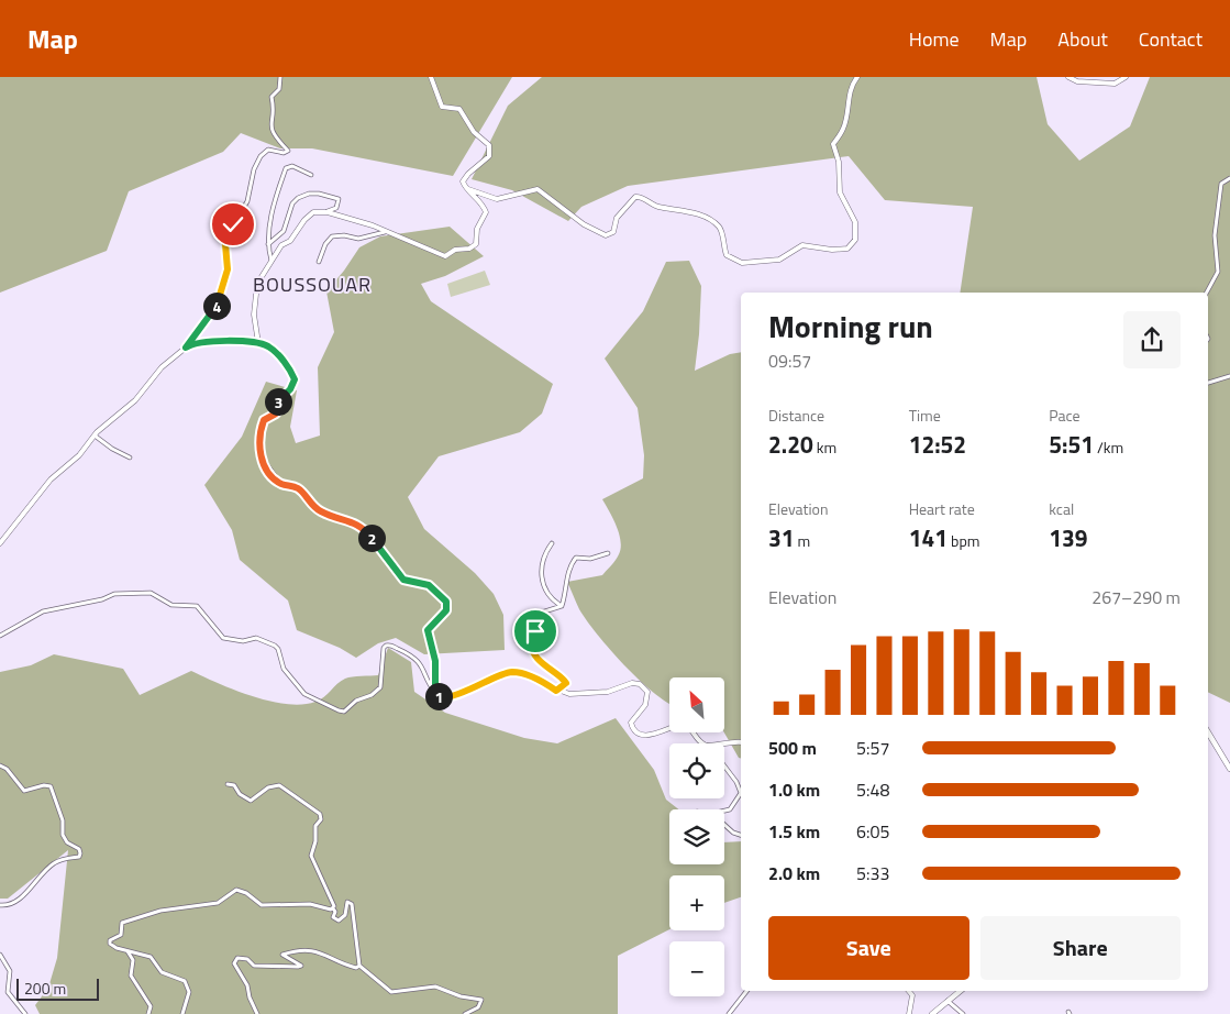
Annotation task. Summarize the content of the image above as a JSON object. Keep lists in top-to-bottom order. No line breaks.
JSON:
{"districts":["BOUSSOUAR"],"scale_bar":"200 m","north":"top left","page":{"header":"Map","nav":["Home","Map","About","Contact"],"pins":["4","3","2","1"],"heading":["Morning run","09:57"],"stats":[["Distance","2.20 km"],["Time","12:52"],["Pace","5:51 /km"],["Elevation","31 m"],["Heart rate","141 bpm"],["kcal","139"]],"chart":["Elevation","267–290 m"],"map_buttons":["+","−"],"list":[{"name":"500 m","note":"5:57"},{"name":"1.0 km","note":"5:48"},{"name":"1.5 km","note":"6:05"},{"name":"2.0 km","note":"5:33"}],"buttons":["Save","Share"],"scale":"200 m"}}
